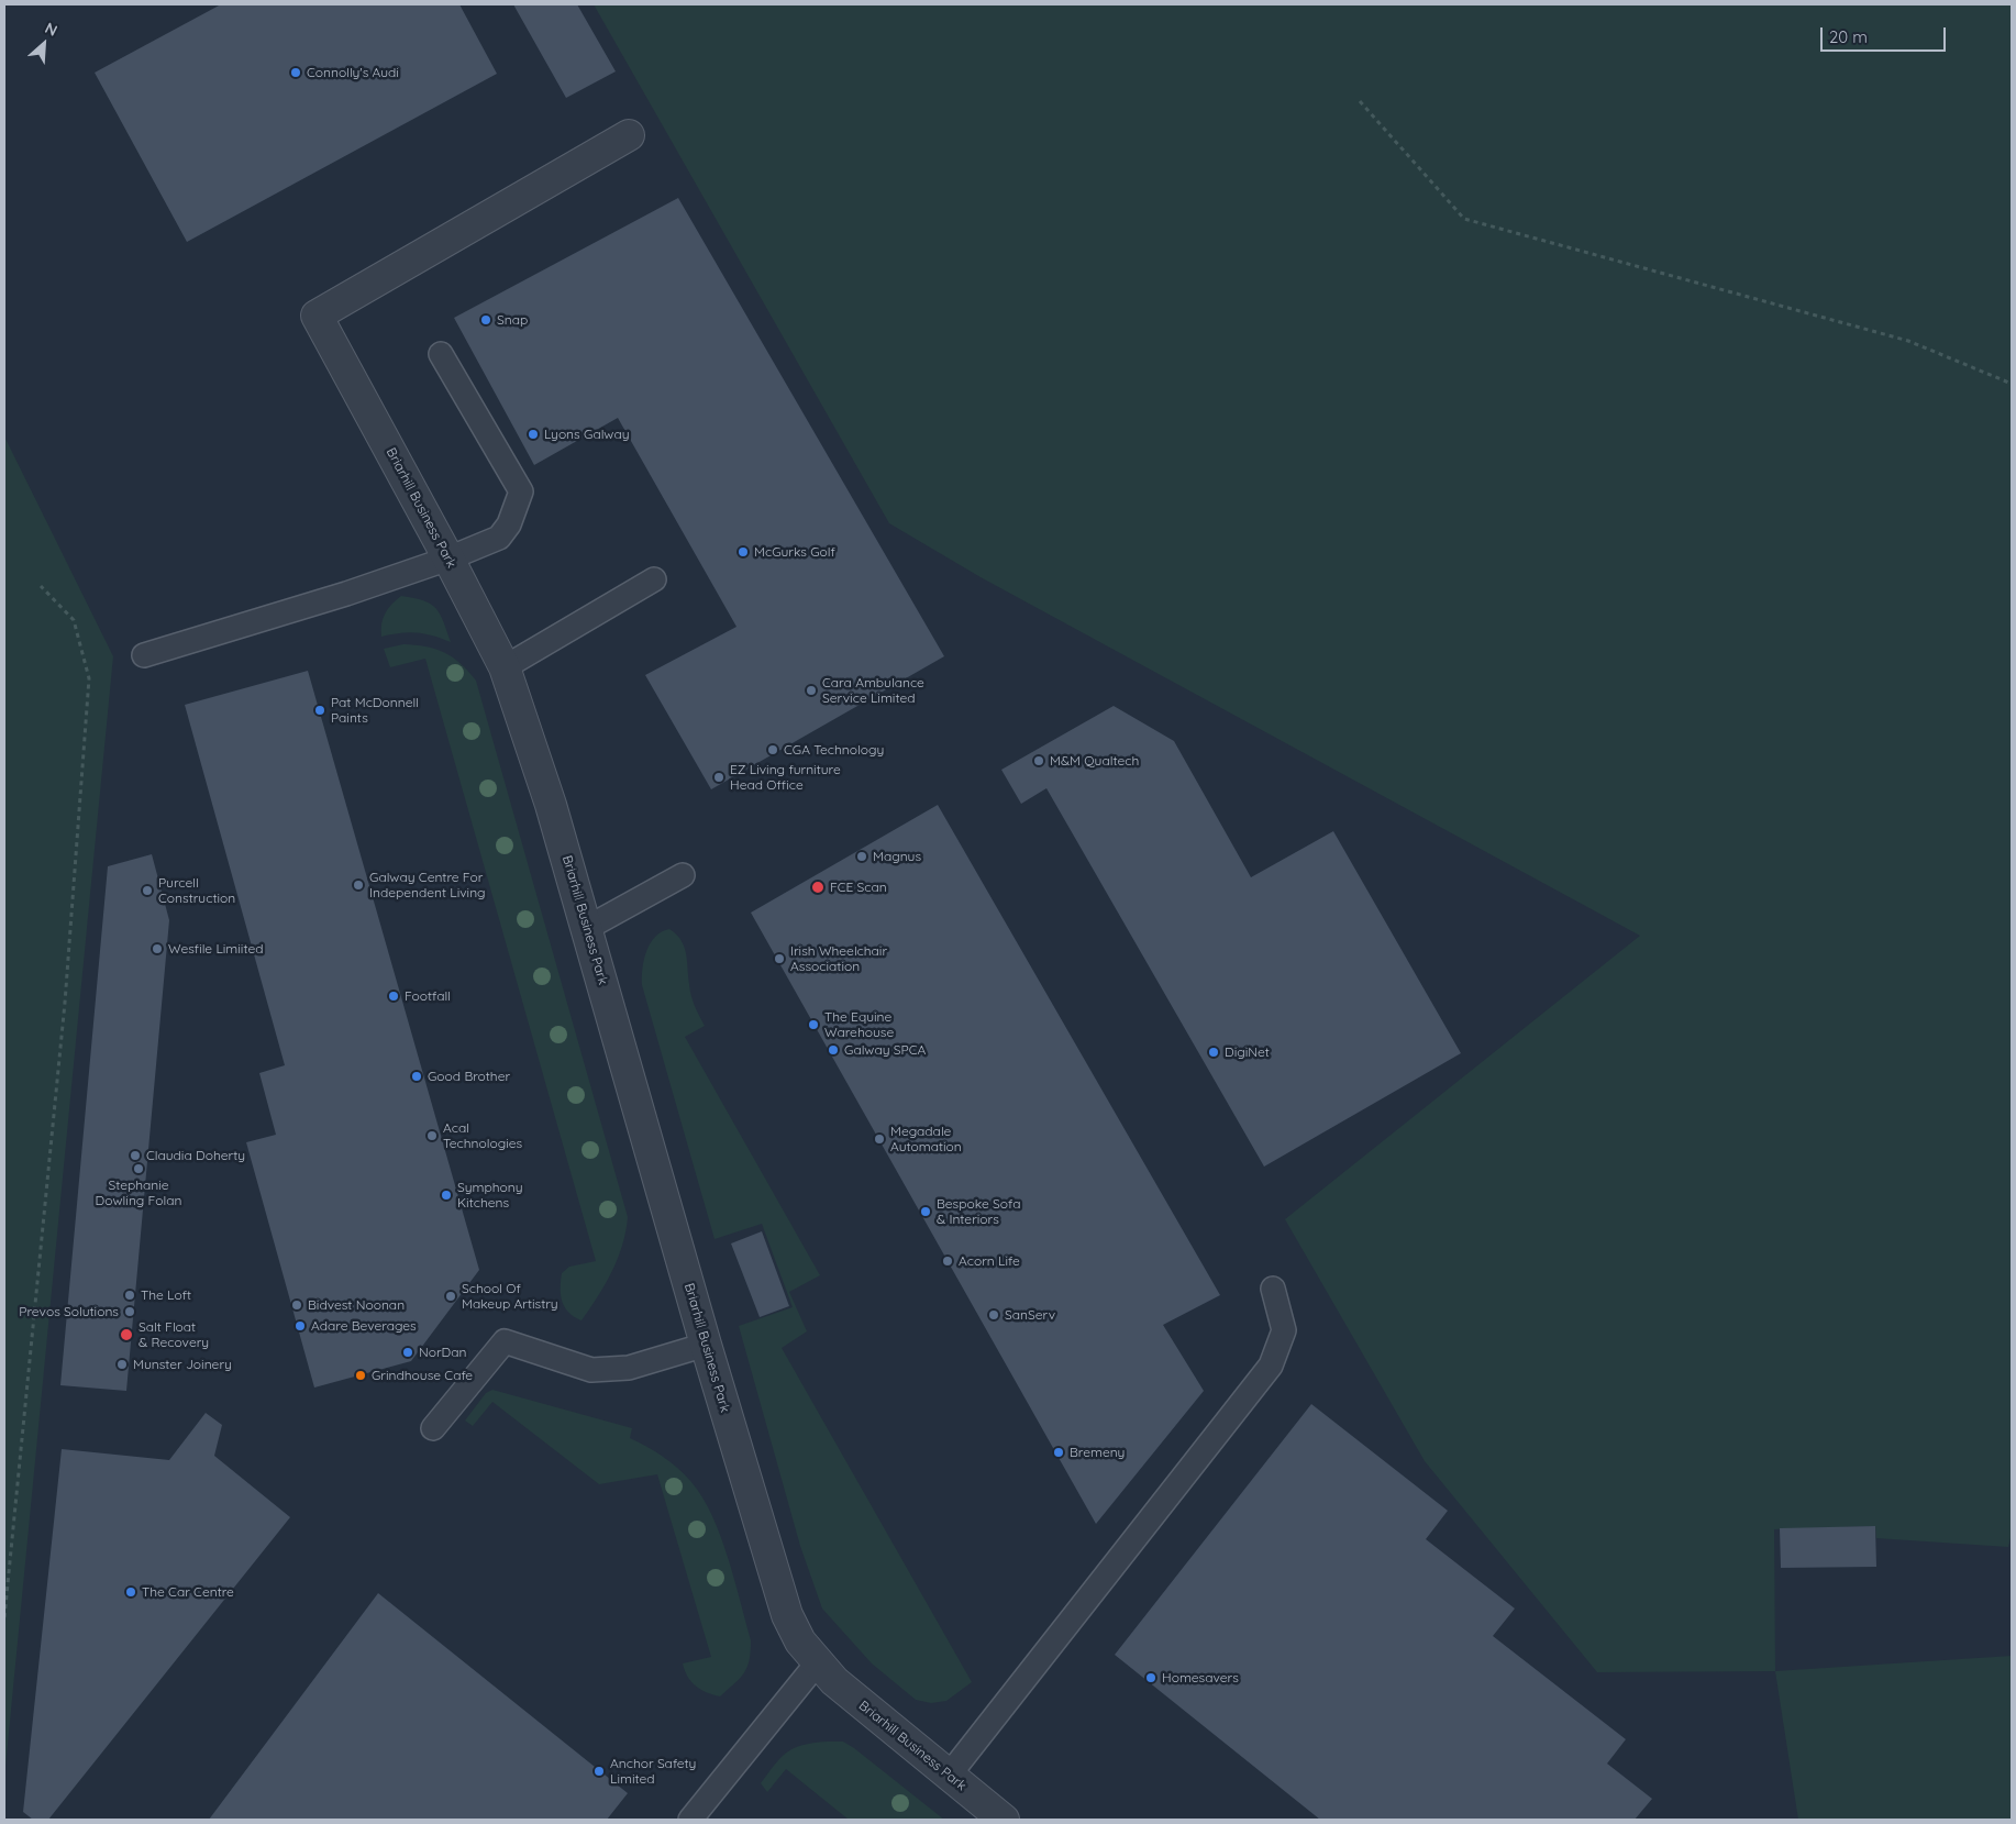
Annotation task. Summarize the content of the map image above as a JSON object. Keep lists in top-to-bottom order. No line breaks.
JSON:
{"streets":{"street":["Briarhill Business Park"]},"places":["Connolly's Audi","Snap","Lyons Galway","McGurks Golf","Cara Ambulance Service Limited","Pat McDonnell Paints","CGA Technology","M&M Qualtech","EZ Living furniture Head Office","Magnus","Galway Centre For Independent Living","FCE Scan","Purcell Construction","Wesfile Limiited","Irish Wheelchair Association","Footfall","The Equine Warehouse","Galway SPCA","DigiNet","Good Brother","Acal Technologies","Megadale Automation","Claudia Doherty","Stephanie Dowling Folan","Symphony Kitchens","Bespoke Sofa & Interiors","Acorn Life","The Loft","School Of Makeup Artistry","Bidvest Noonan","Prevos Solutions","SanServ","Adare Beverages","Salt Float & Recovery","NorDan","Munster Joinery","Grindhouse Cafe","Bremeny","The Car Centre","Homesavers","Anchor Safety Limited"],"scale_bar":"20 m","north":"top right"}
